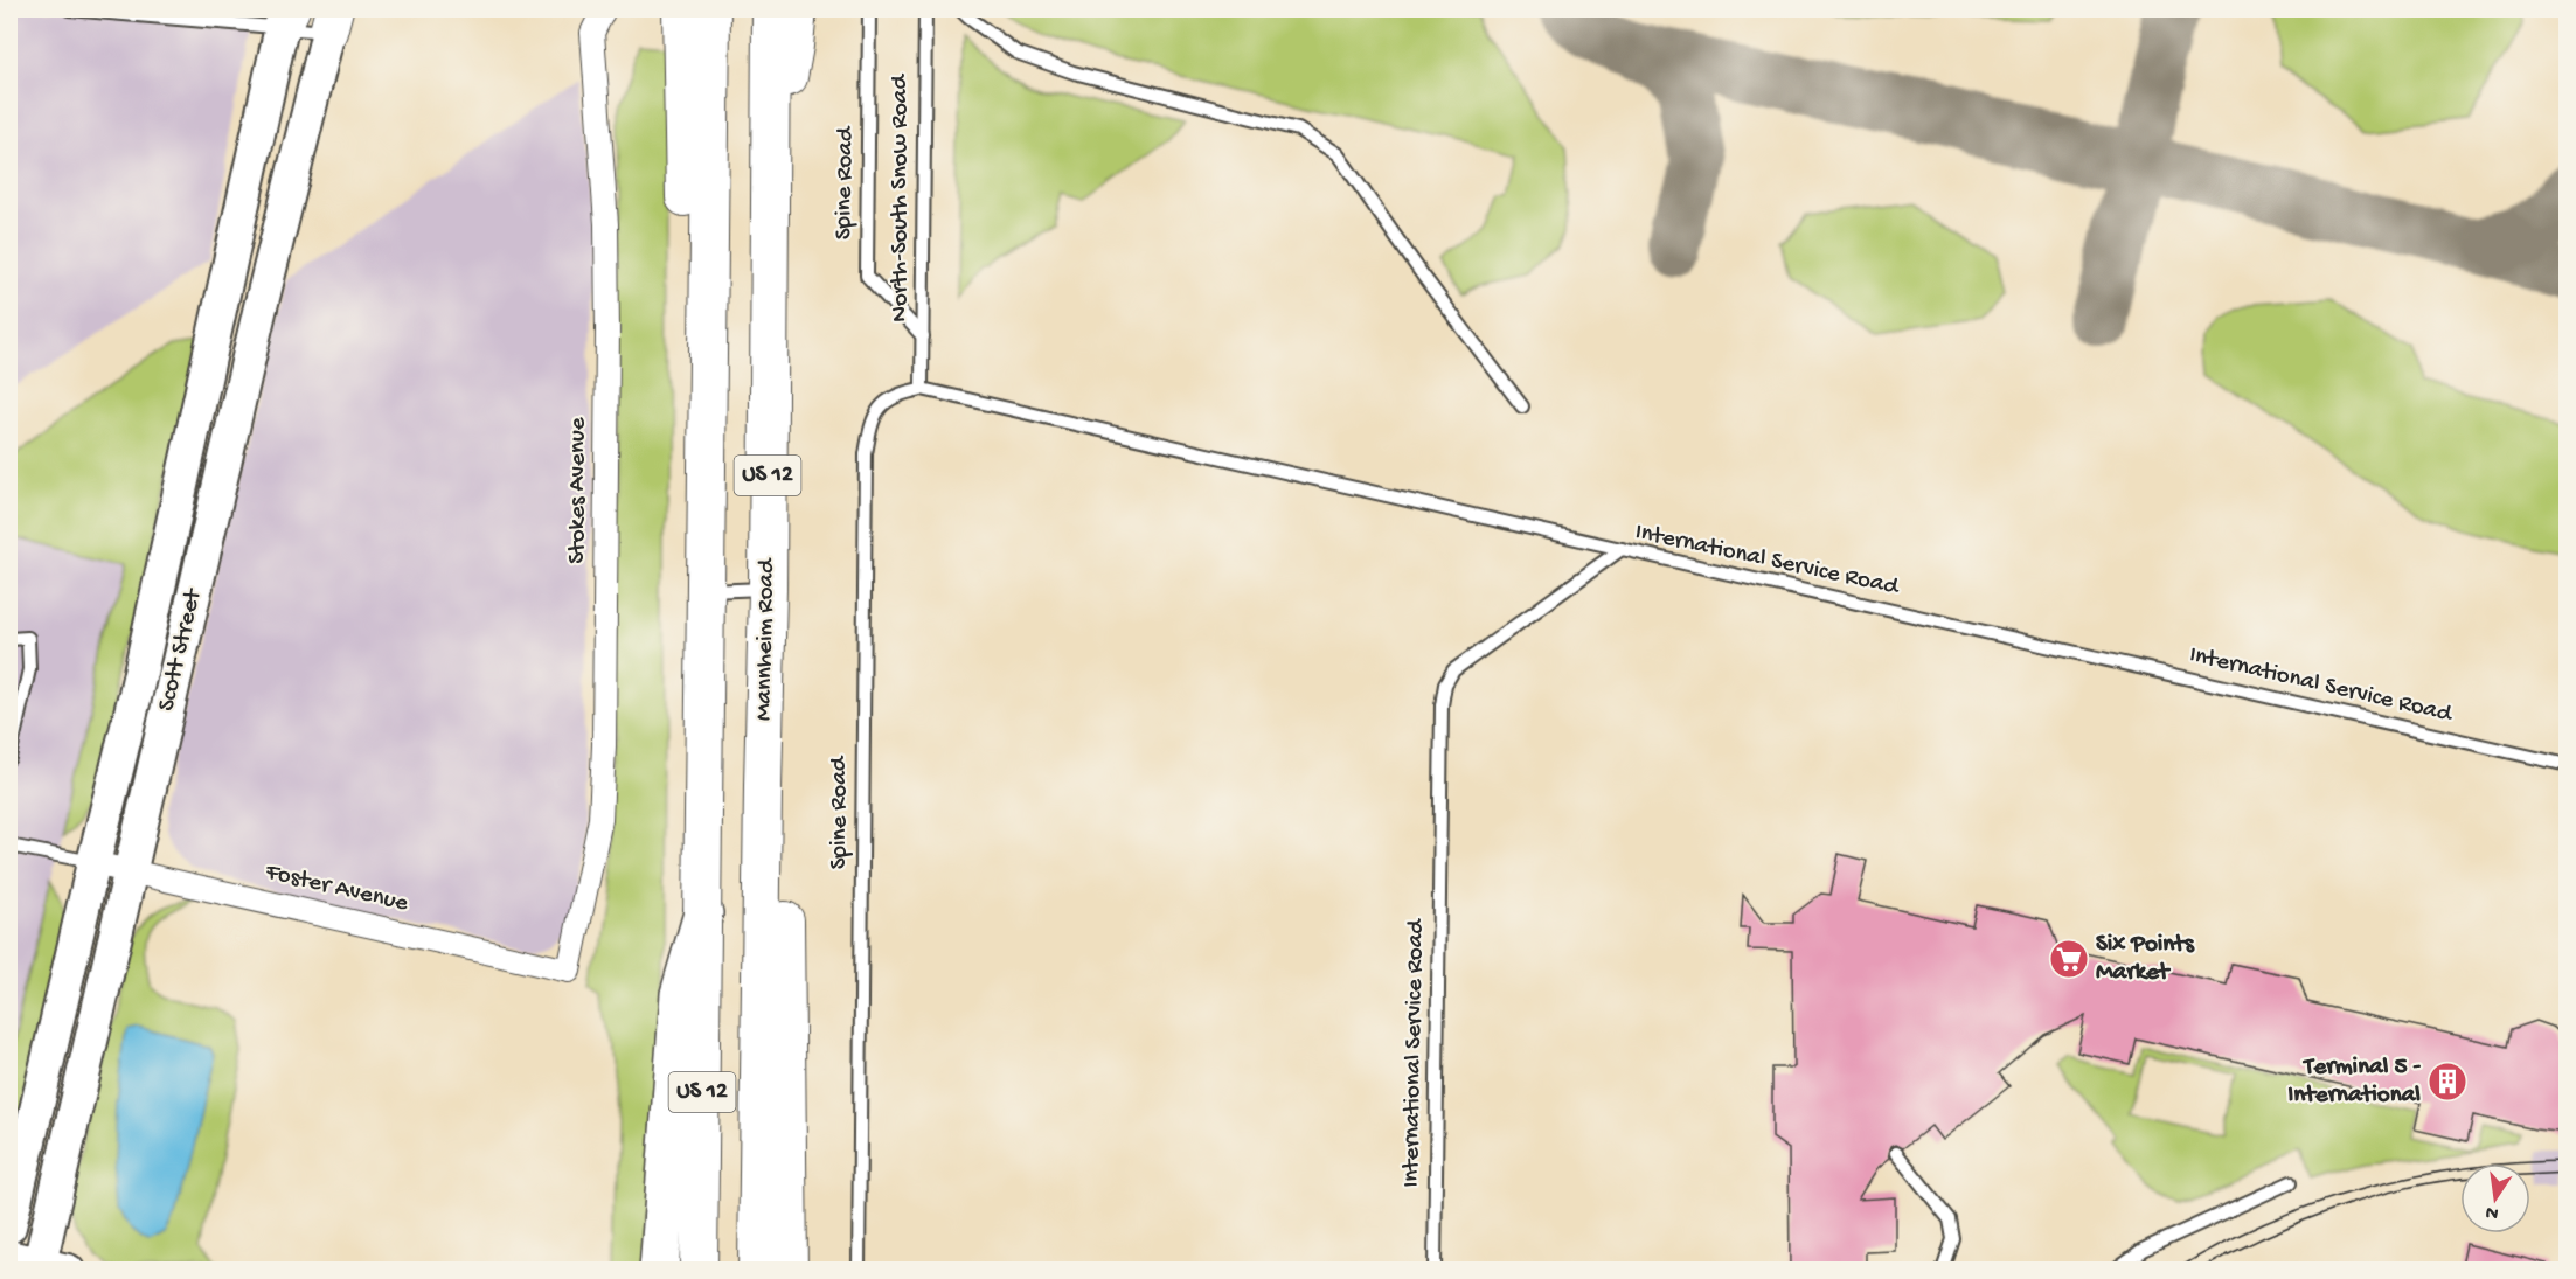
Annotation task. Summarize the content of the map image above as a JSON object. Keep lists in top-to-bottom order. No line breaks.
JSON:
{"streets":{"main road":["US 12","Mannheim Road"],"street":["Stokes Avenue","Scott Street","Foster Avenue"],"lane":["Spine Road","North-South Snow Road","International Service Road"]},"crossings":[["Spine Road","North-South Snow Road"],["Stokes Avenue","Foster Avenue"],["Scott Street","Foster Avenue"]],"places":{"supermarket":["Six Points Market"],"building":["Terminal 5 - International"]},"north":"bottom"}
